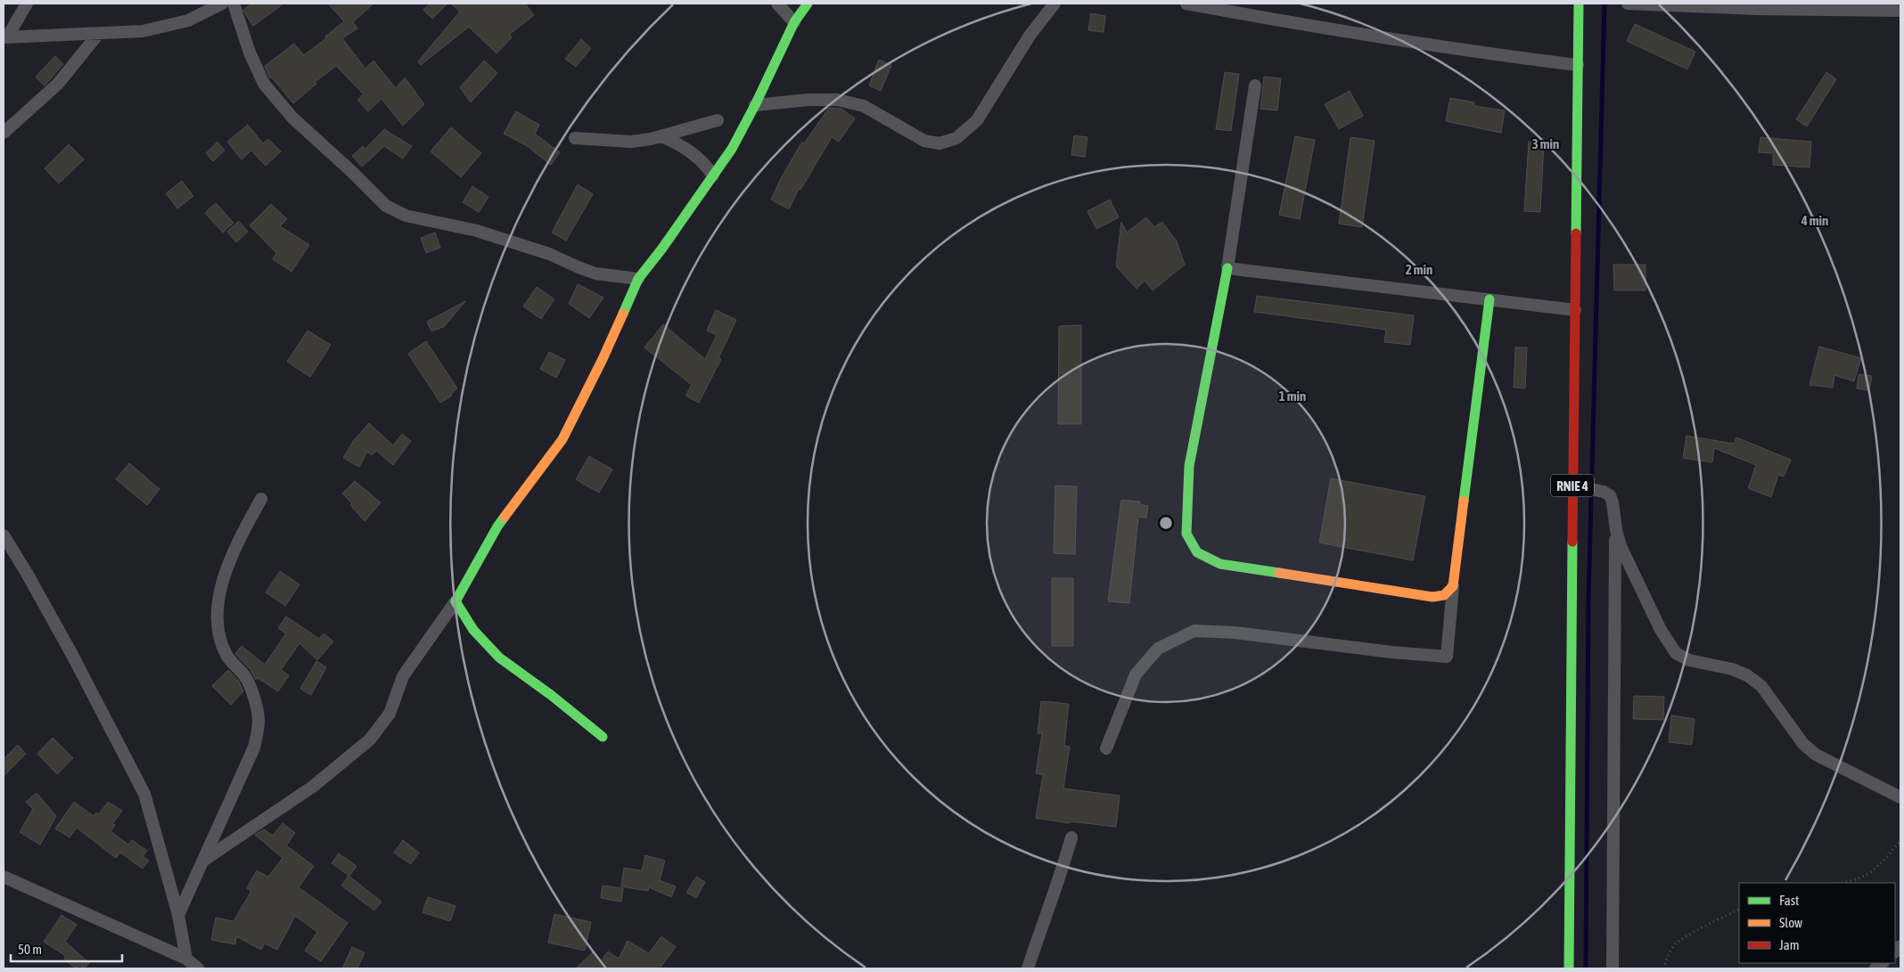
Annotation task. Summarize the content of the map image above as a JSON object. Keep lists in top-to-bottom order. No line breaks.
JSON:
{"streets":{"street":["RNIE 4"]},"legend":["Fast","Slow","Jam"],"scale_bar":"50 m","rings":["3 min","4 min","2 min","1 min"]}
